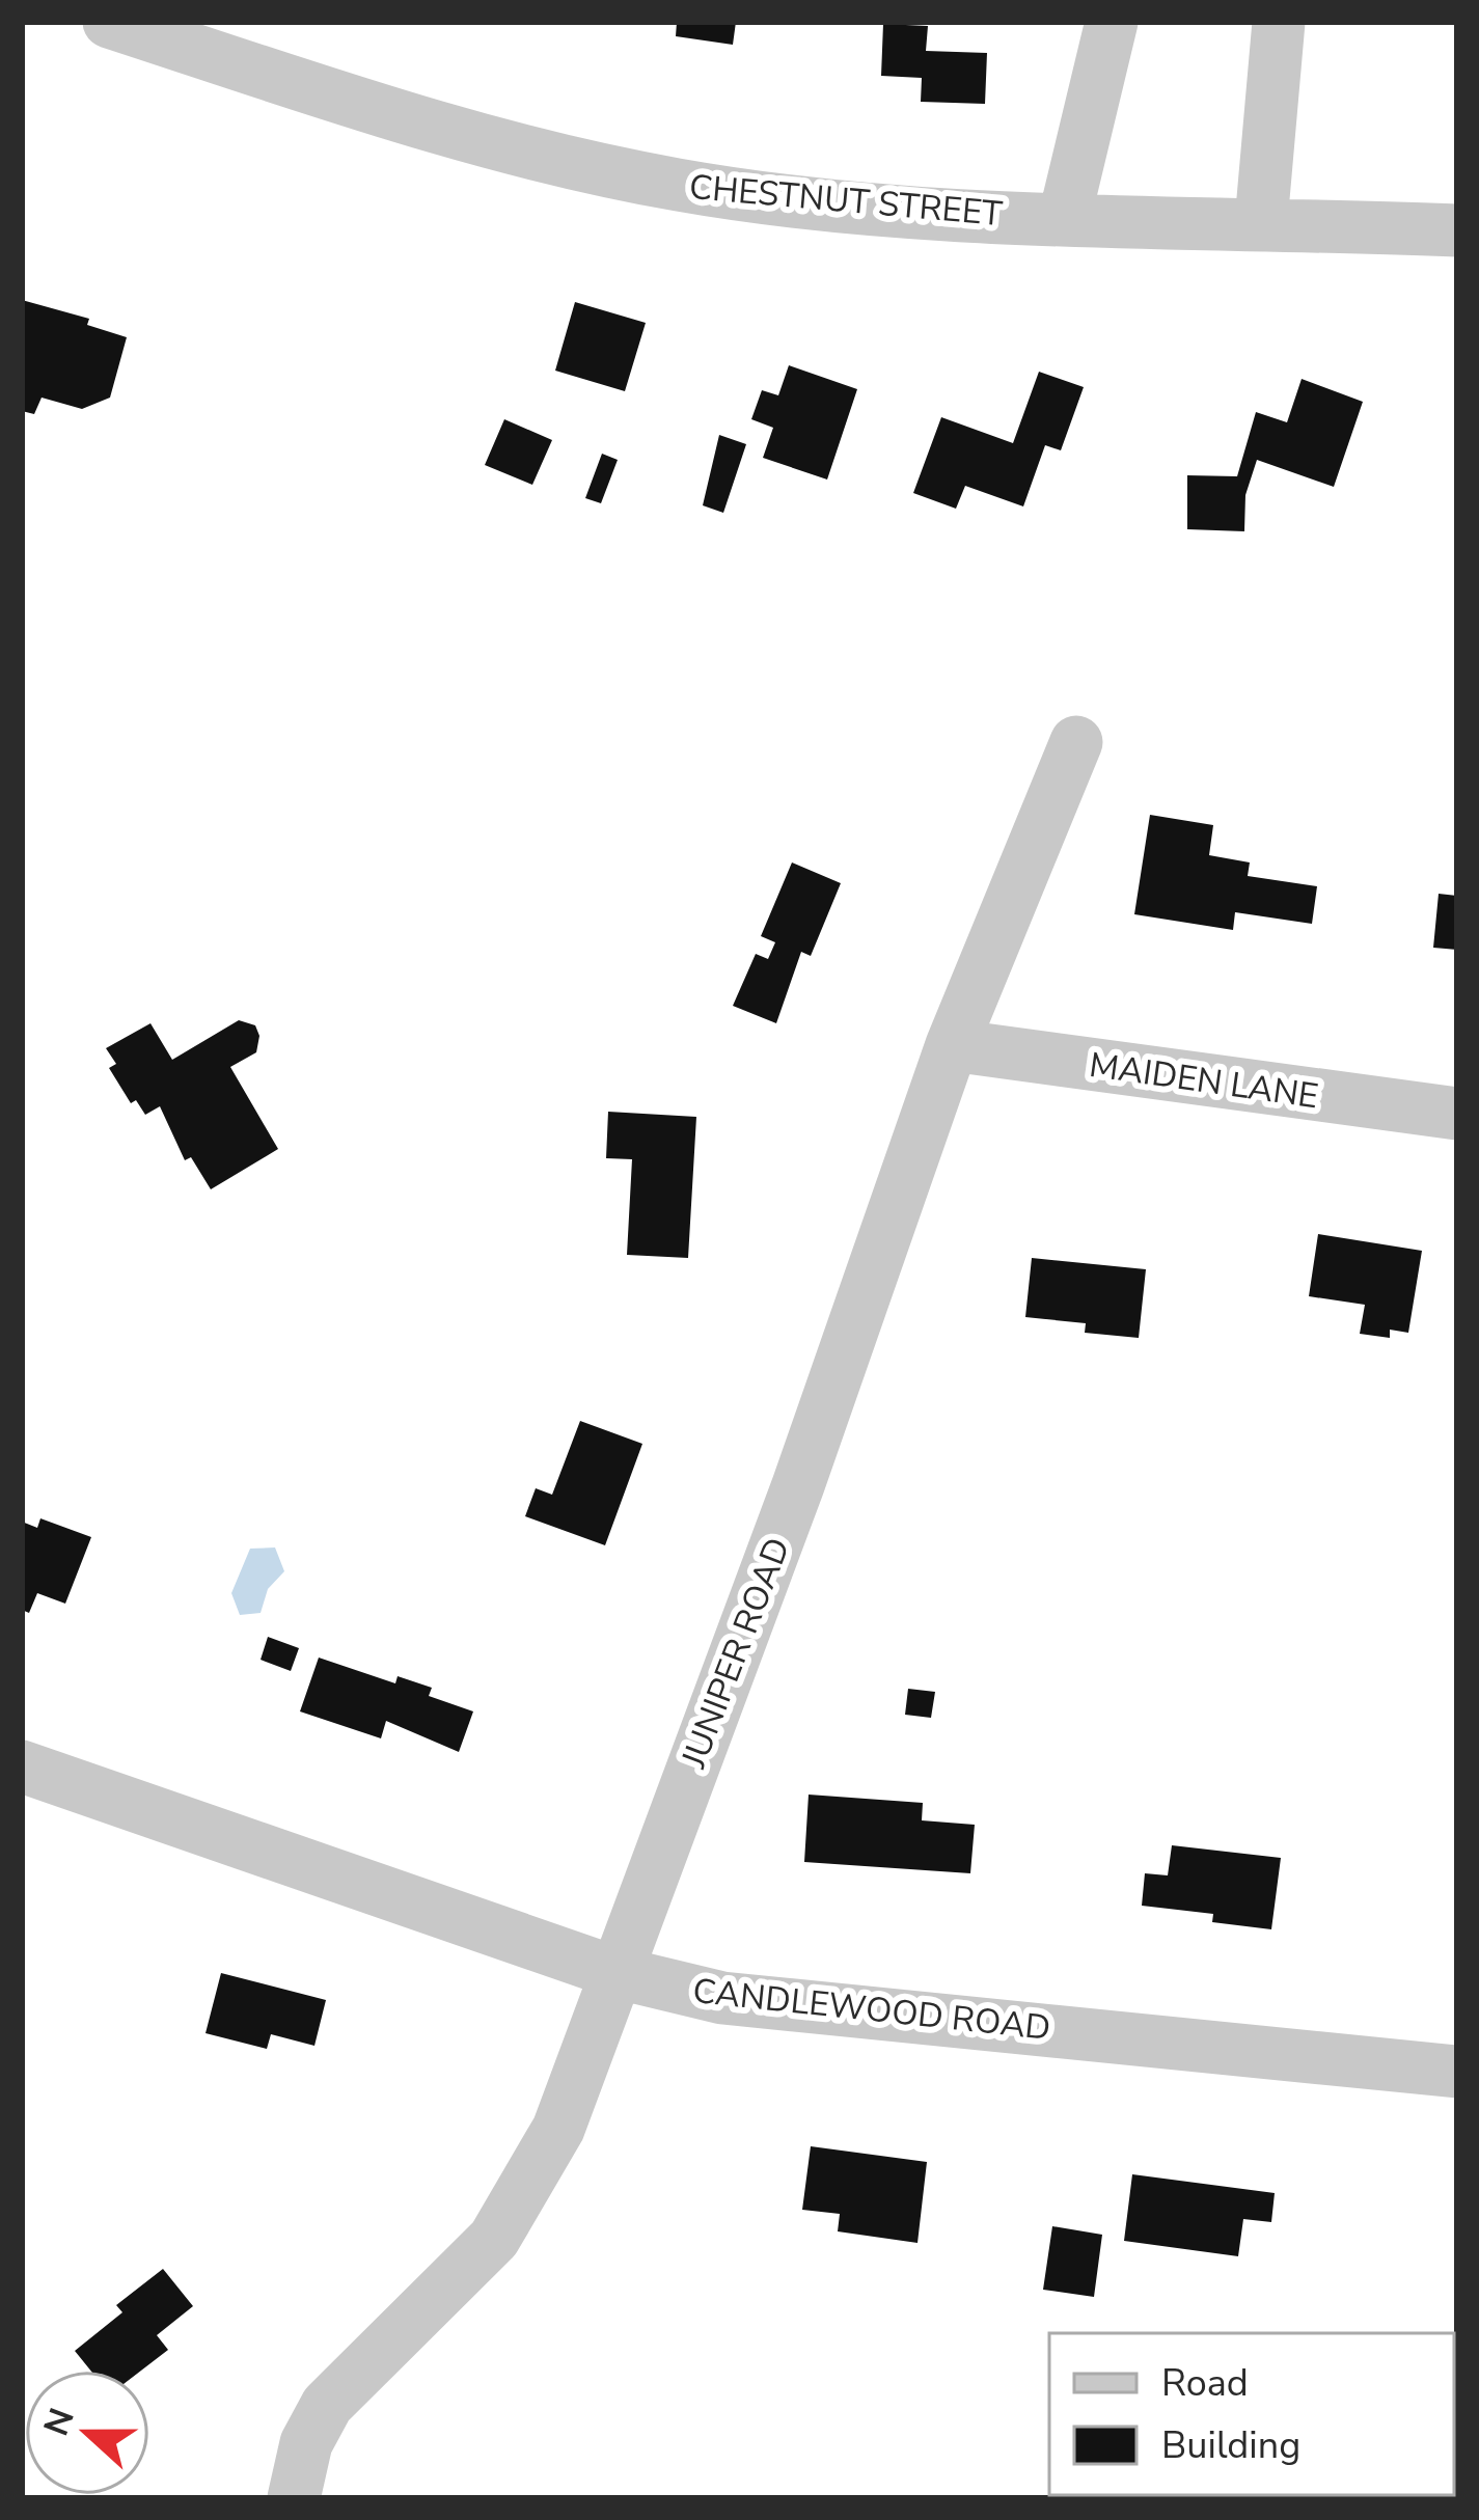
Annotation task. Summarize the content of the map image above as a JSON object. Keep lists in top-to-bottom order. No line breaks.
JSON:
{"streets":{"street":["CHESTNUT STREET","MAIDEN LANE","JUNIPER ROAD","CANDLEWOOD ROAD"]},"crossings":[["MAIDEN LANE","JUNIPER ROAD"],["JUNIPER ROAD","CANDLEWOOD ROAD"]],"legend":["Road","Building"],"north":"left"}
